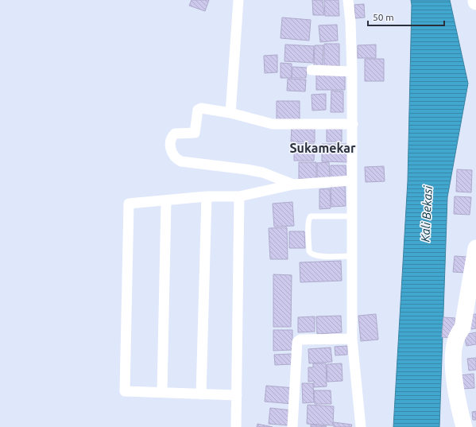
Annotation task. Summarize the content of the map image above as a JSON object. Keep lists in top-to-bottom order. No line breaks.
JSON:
{"districts":["Sukamekar"],"water":["Kali Bekasi"],"scale_bar":"50 m"}
